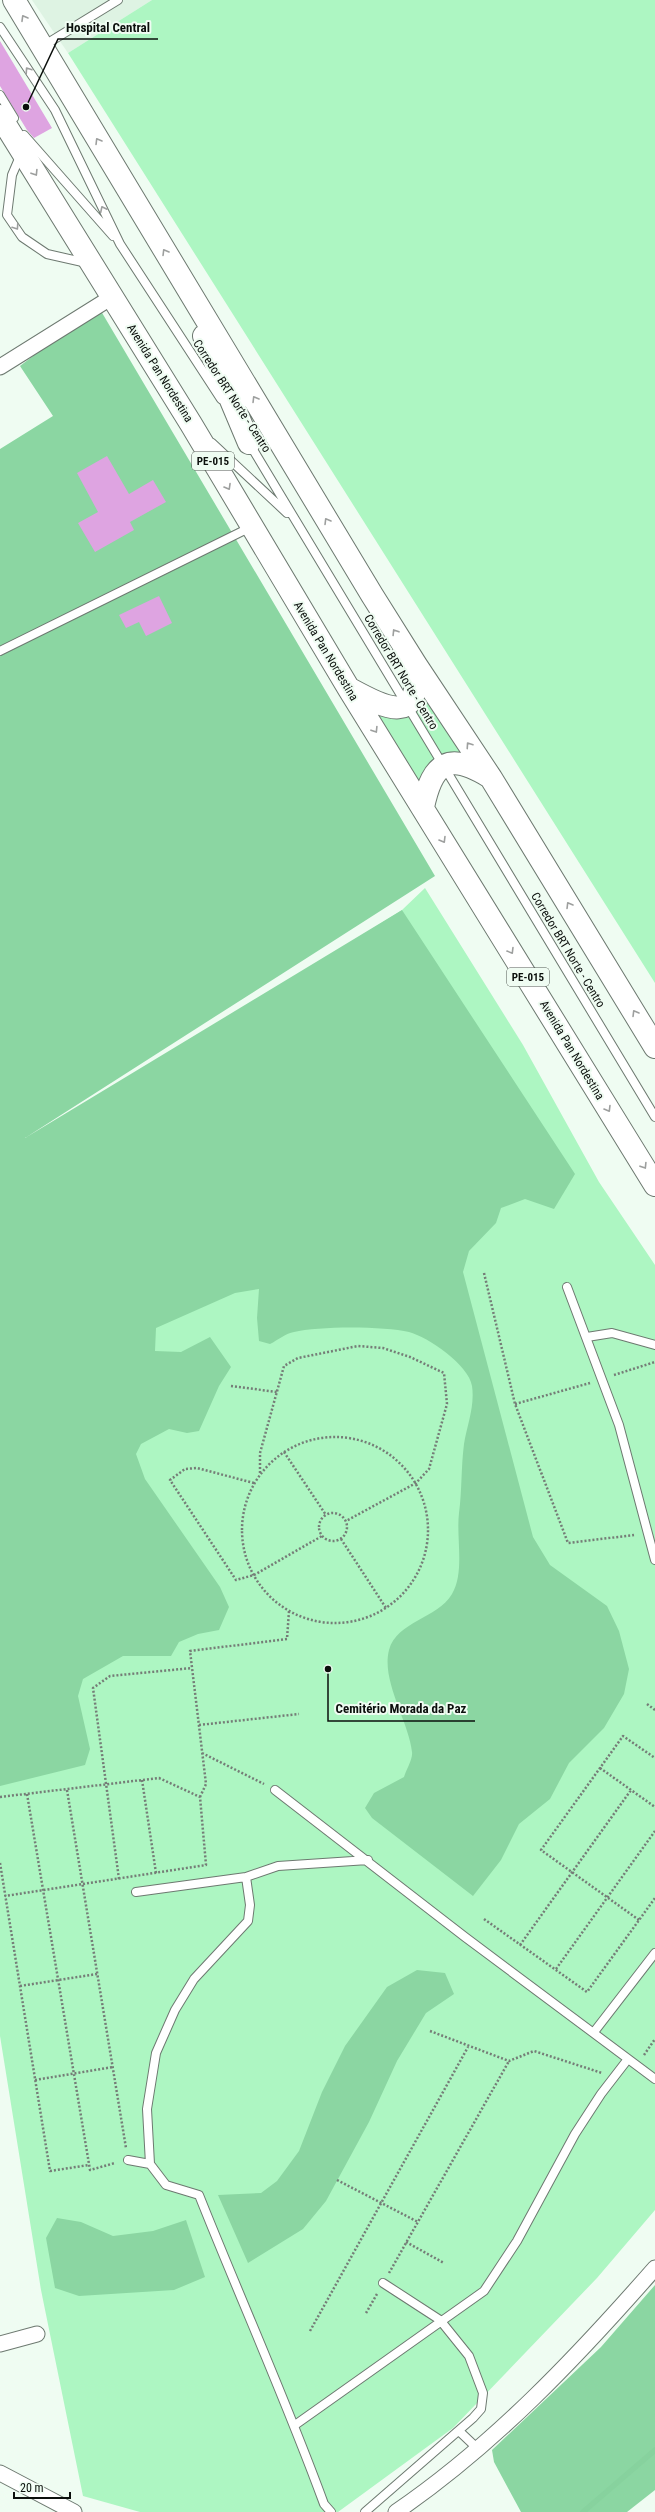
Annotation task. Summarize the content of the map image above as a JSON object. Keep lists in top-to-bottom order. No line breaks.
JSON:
{"streets":{"highway":["Avenida Pan Nordestina","PE-015"],"lane":["Corredor BRT Norte - Centro"]},"places":["Hospital Central","Cemitério Morada da Paz"],"scale_bar":"20 m"}
